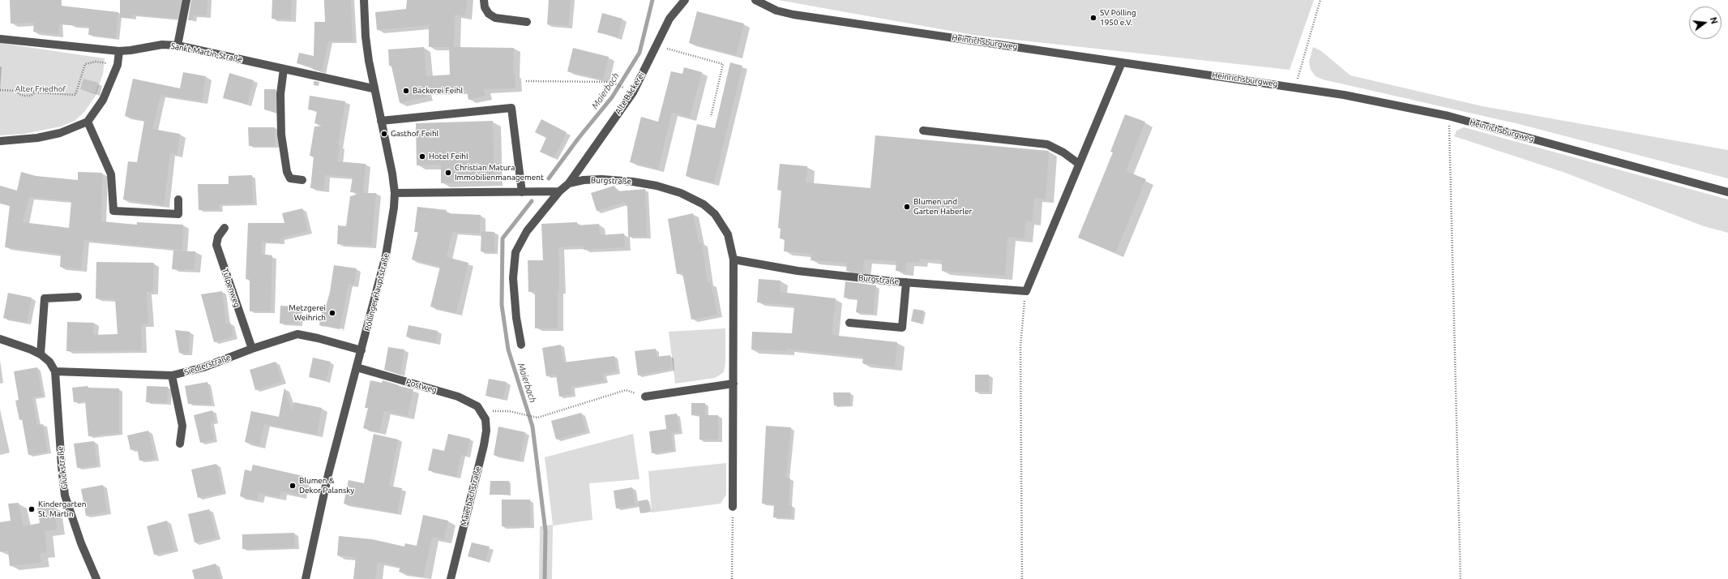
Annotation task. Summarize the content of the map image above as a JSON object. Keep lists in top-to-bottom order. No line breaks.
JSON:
{"streets":{"street":["Heinrichsbürgweg","Sankt-Martin-Straße","Alte Bäckerei","Burgstraße","Tulpenweg","Pöllinger Hauptstraße","Siedlerstraße","Postweg","Glückstraße","Maierbachstraße"]},"crossings":[["Sankt-Martin-Straße","Pöllinger Hauptstraße"],["Alte Bäckerei","Burgstraße"],["Tulpenweg","Siedlerstraße"],["Pöllinger Hauptstraße","Siedlerstraße"],["Pöllinger Hauptstraße","Postweg"],["Siedlerstraße","Glückstraße"],["Postweg","Maierbachstraße"]],"water":["Maierbach"],"parks":["Alter Friedhof"],"places":["SV Pölling 1950 e.V.","Bäckerei Feihl","Gasthof Feihl","Hotel Feihl","Christian Matura Immobilienmanagement","Blumen und Garten Haberler","Metzgerei Weihrich","Blumen & Dekor Palansky","Kindergarten St. Martin"],"north":"right"}
